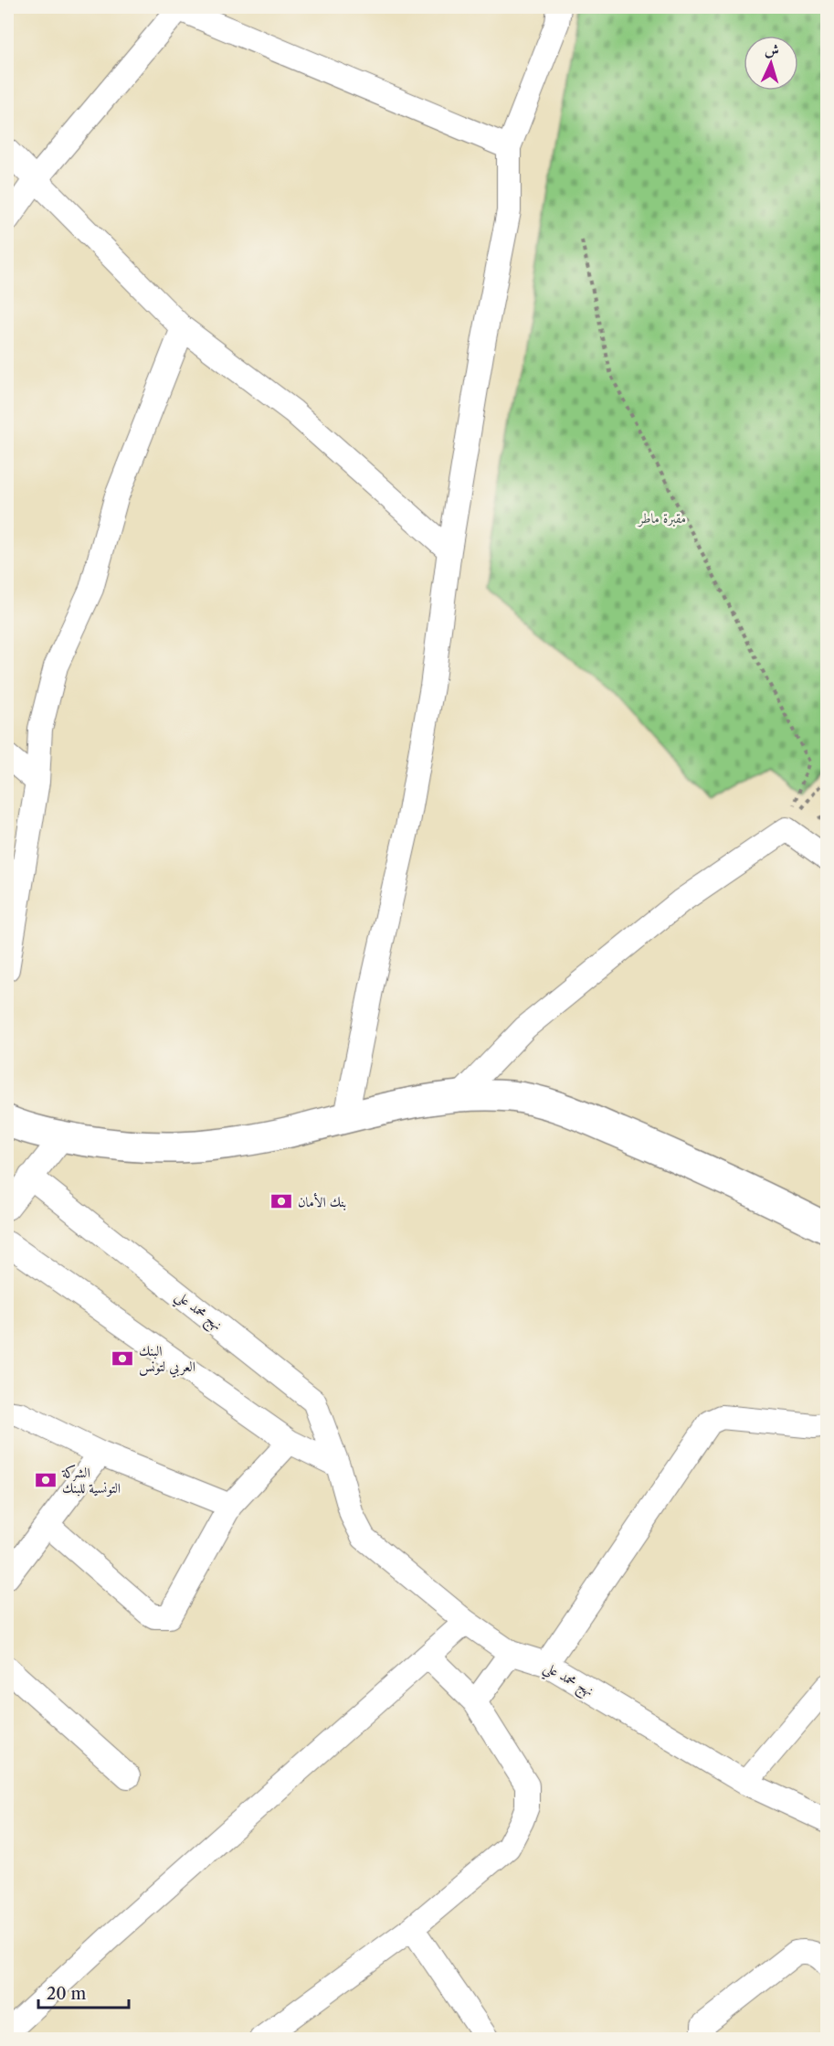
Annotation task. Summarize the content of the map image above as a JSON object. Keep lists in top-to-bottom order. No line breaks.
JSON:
{"streets":{"street":["نهج محمد علي"]},"parks":["مقبرة ماطر"],"places":{"bank":["بنك الأمان","البنك العربي لتونس","الشركة التونسية للبنك"]},"scale_bar":"20 m","north":"top"}
